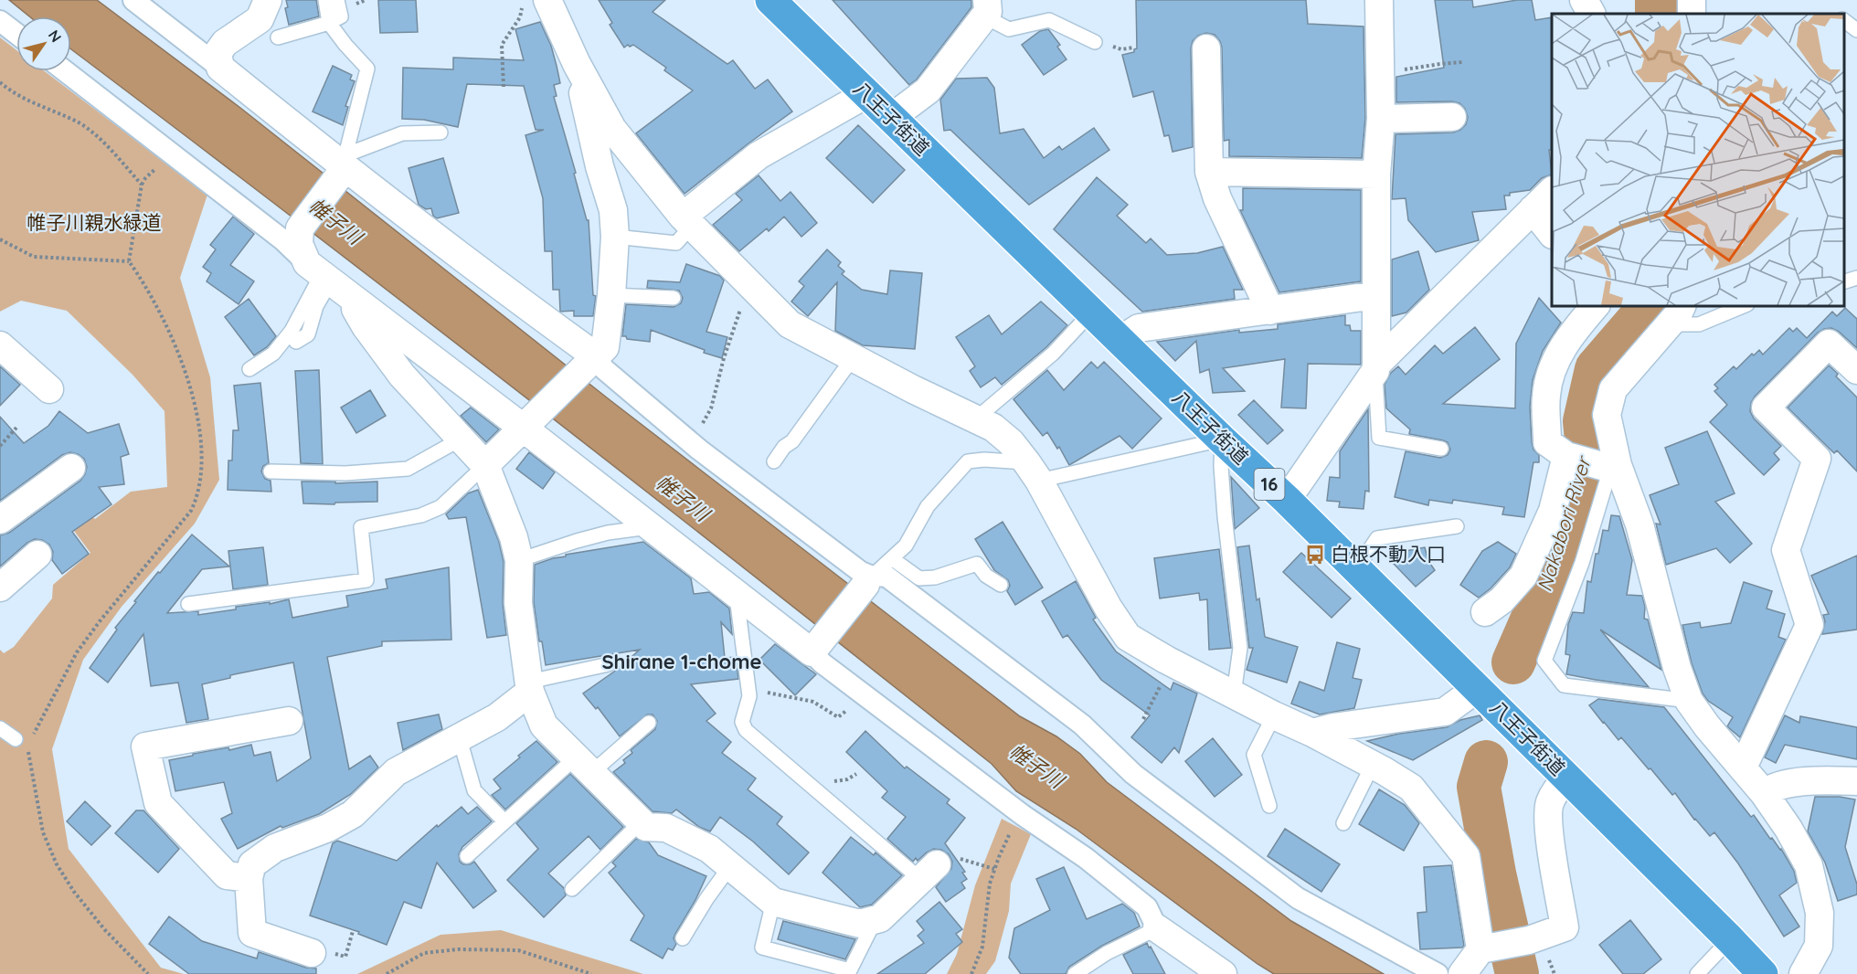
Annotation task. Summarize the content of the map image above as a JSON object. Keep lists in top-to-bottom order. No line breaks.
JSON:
{"streets":{"highway":["八王子街道","16"]},"districts":["Shirane 1-chome"],"water":["帷子川","Nakabori River"],"parks":["帷子川親水緑道"],"places":{"bus stop":["白根不動入口"]},"north":"top right"}
